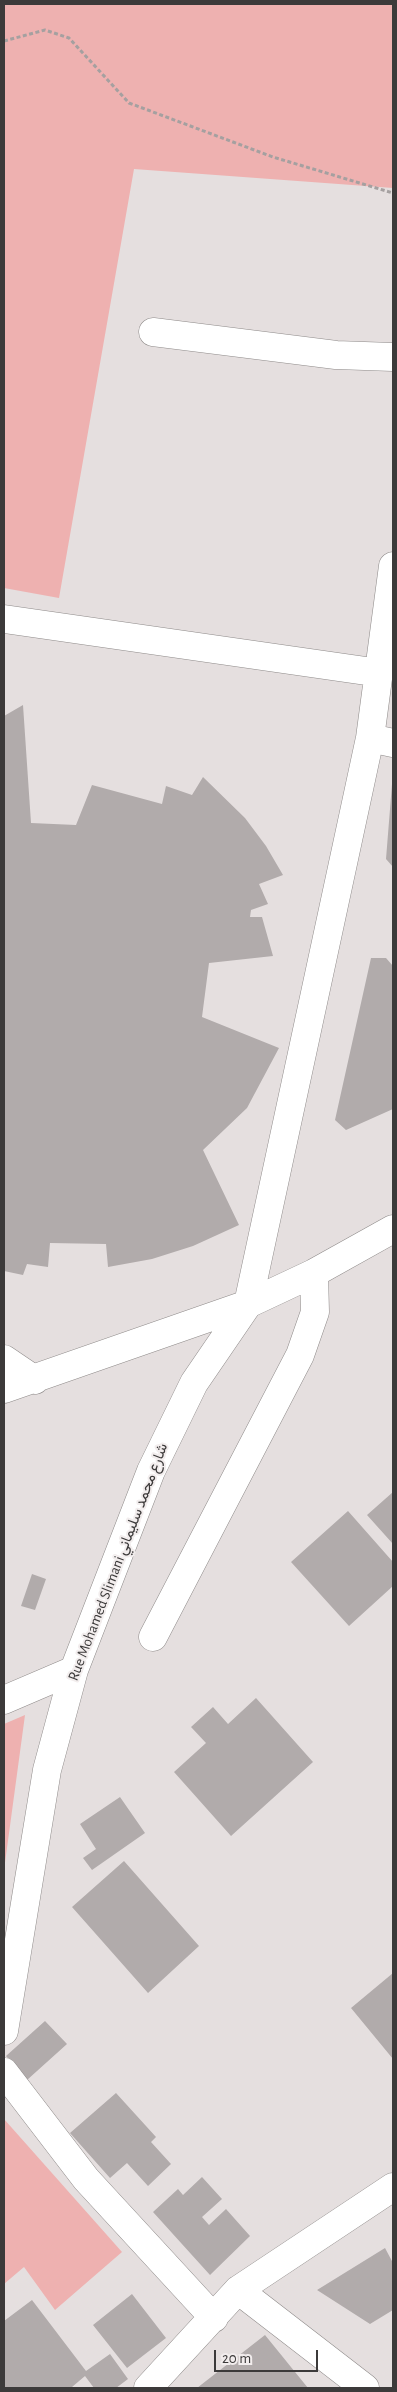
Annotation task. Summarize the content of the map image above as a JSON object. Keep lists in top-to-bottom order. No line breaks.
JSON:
{"streets":{"street":["Rue Mohamed Slimani شارع محمد سليماني"]},"scale_bar":"20 m"}
